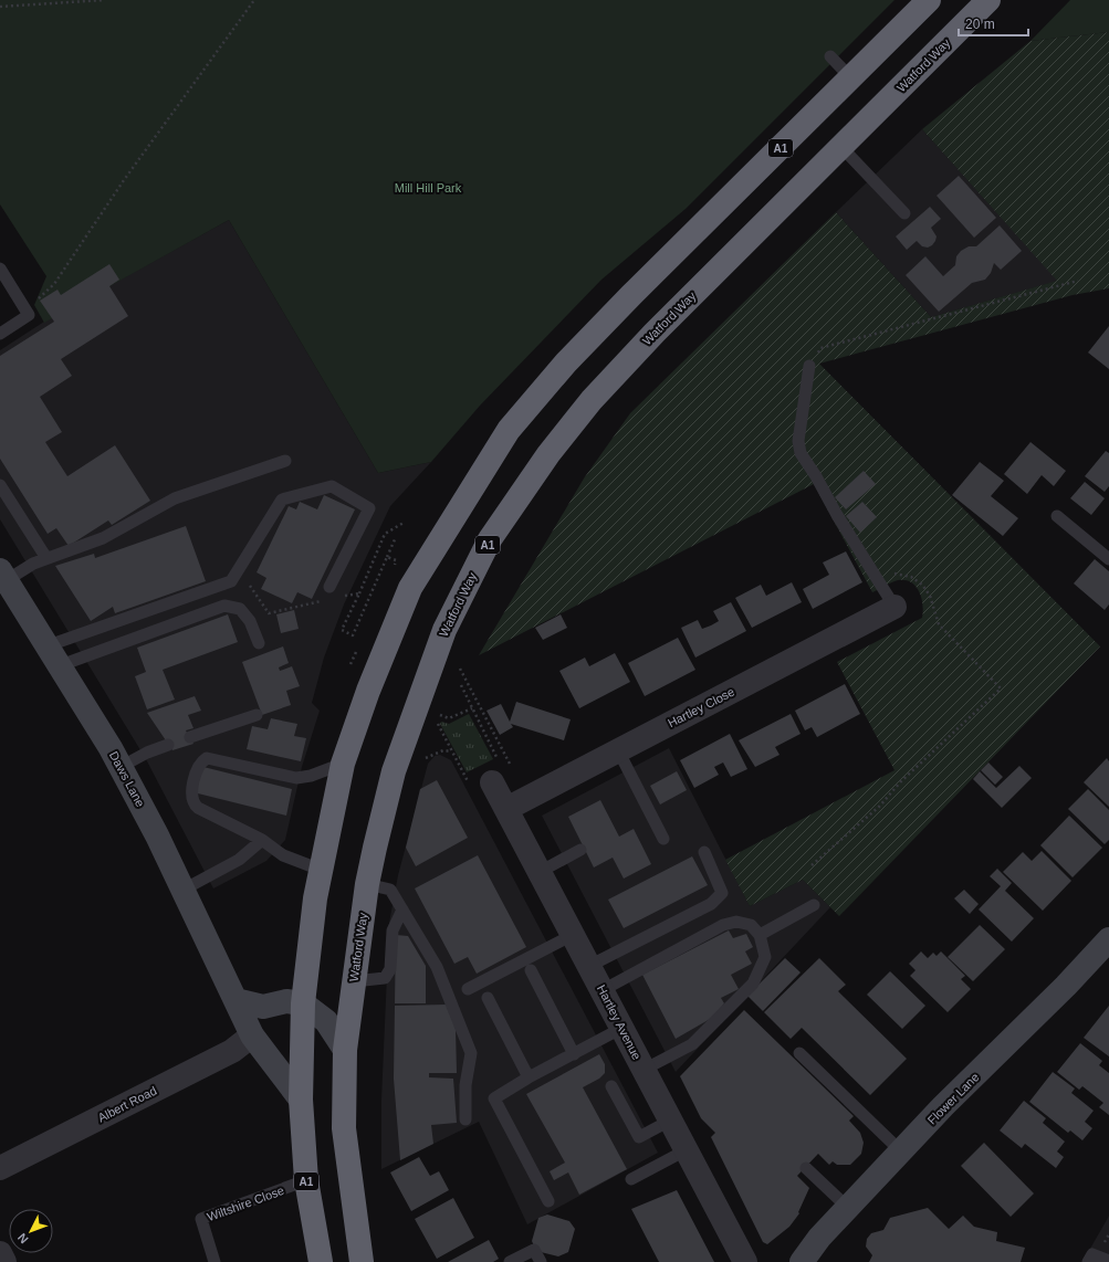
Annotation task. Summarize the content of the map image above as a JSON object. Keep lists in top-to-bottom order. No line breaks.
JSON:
{"streets":{"highway":["Watford Way","A1"],"main road":["Daws Lane","Flower Lane"],"street":["Hartley Close","Hartley Avenue","Albert Road"],"lane":["Wiltshire Close"]},"crossings":[["A1","Daws Lane"],["A1","Wiltshire Close"],["Hartley Close","Hartley Avenue"],["Daws Lane","Albert Road"]],"parks":["Mill Hill Park"],"scale_bar":"20 m","north":"bottom left"}
